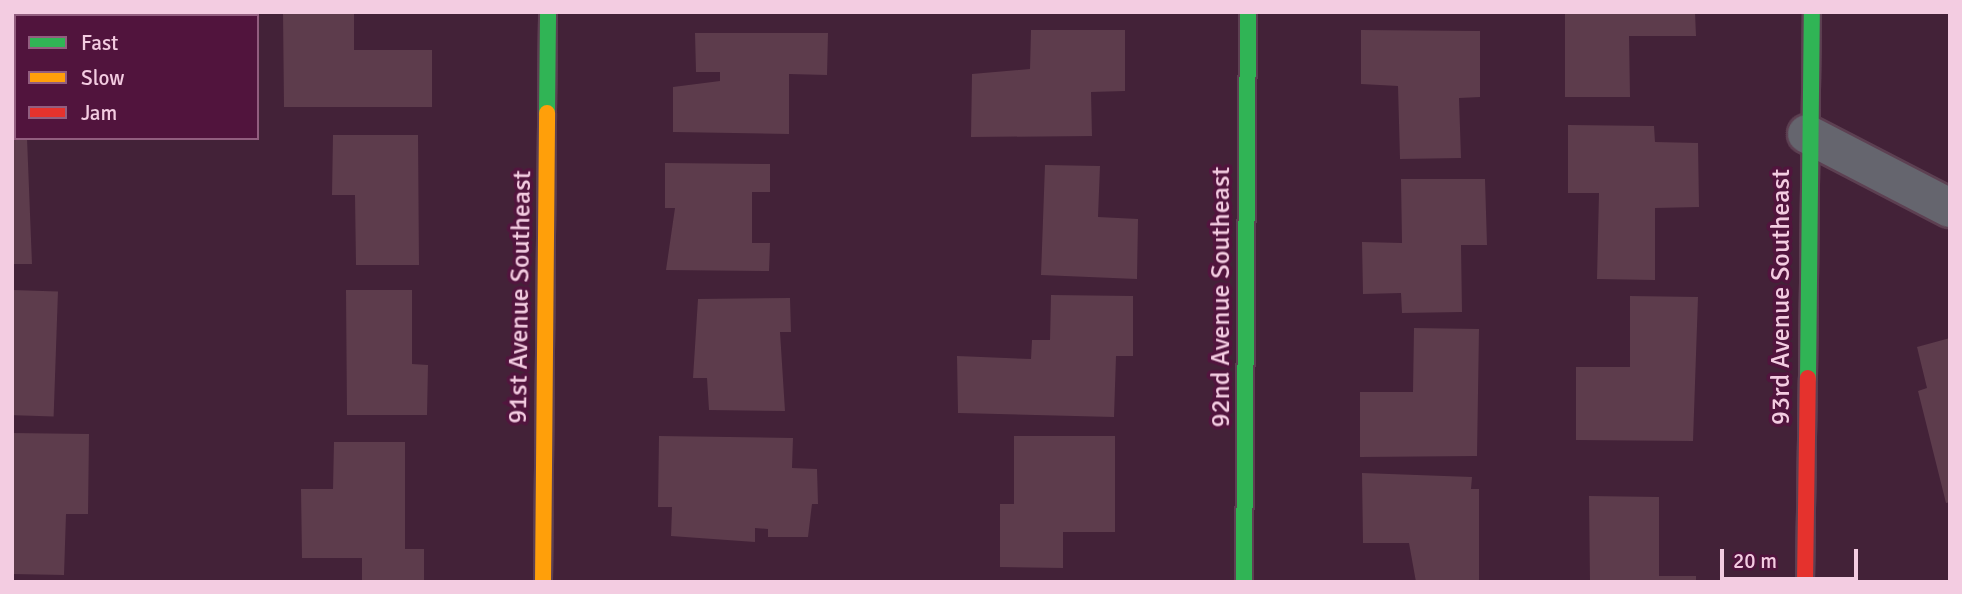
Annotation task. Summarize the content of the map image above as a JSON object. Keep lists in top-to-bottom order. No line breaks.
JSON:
{"streets":{"street":["91st Avenue Southeast","92nd Avenue Southeast","93rd Avenue Southeast"]},"legend":["Fast","Slow","Jam"],"scale_bar":"20 m"}
